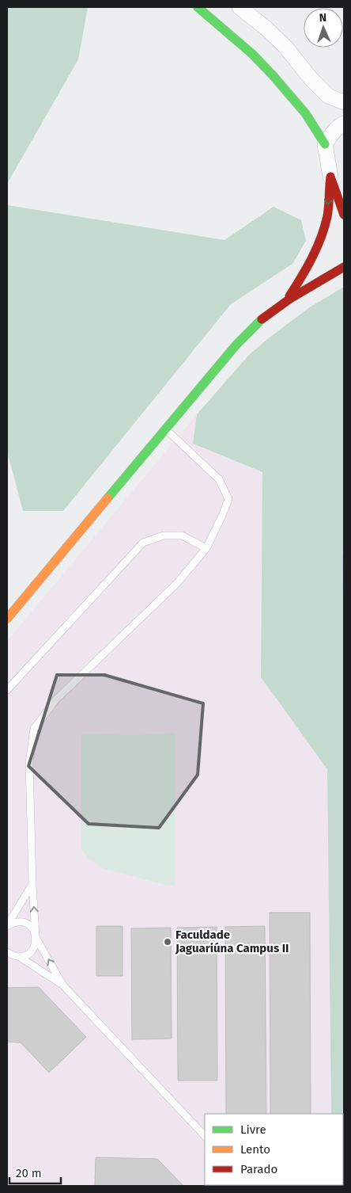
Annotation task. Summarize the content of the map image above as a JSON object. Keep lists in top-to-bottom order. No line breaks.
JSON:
{"places":["Faculdade Jaguariúna Campus II"],"legend":["Livre","Lento","Parado"],"scale_bar":"20 m","north":"top"}
